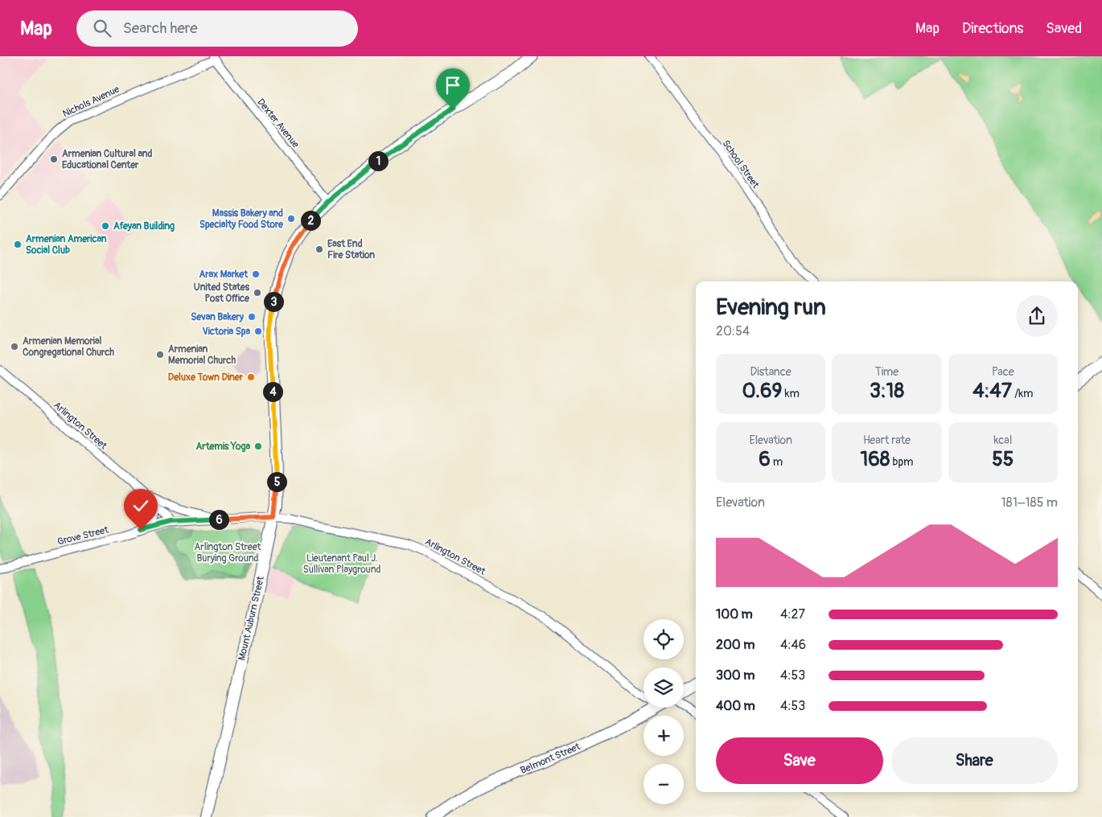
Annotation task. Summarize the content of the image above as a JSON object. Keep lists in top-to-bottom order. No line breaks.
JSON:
{"streets":{"main road":["Mount Auburn Street","Belmont Street"],"street":["Nichols Avenue","Dexter Avenue","School Street","Arlington Street","Grove Street"]},"crossings":[["Nichols Avenue","Dexter Avenue"],["Dexter Avenue","Mount Auburn Street"],["Arlington Street","Grove Street"],["Arlington Street","Mount Auburn Street"]],"parks":["Arlington Street Burying Ground","Lieutenant Paul J. Sullivan Playground"],"places":["Armenian Cultural and Educational Center","Massis Bakery and Specialty Food Store","Afeyan Building","Armenian American Social Club","East End Fire Station","Arax Market","United States Post Office","Sevan Bakery","Victoria Spa","Armenian Memorial Congregational Church","Armenian Memorial Church","Deluxe Town Diner","Artemis Yoga"],"page":{"header":"Map","search":"Search here","nav":["Map","Directions","Saved"],"pins":["1","2","3","4","5","6"],"heading":["Evening run","20:54"],"stats":[["Distance","0.69 km"],["Time","3:18"],["Pace","4:47 /km"],["Elevation","6 m"],["Heart rate","168 bpm"],["kcal","55"]],"chart":["Elevation","181–185 m"],"list":[{"name":"100 m","note":"4:27"},{"name":"200 m","note":"4:46"},{"name":"300 m","note":"4:53"},{"name":"400 m","note":"4:53"}],"map_buttons":["+","−"],"buttons":["Save","Share"]}}
